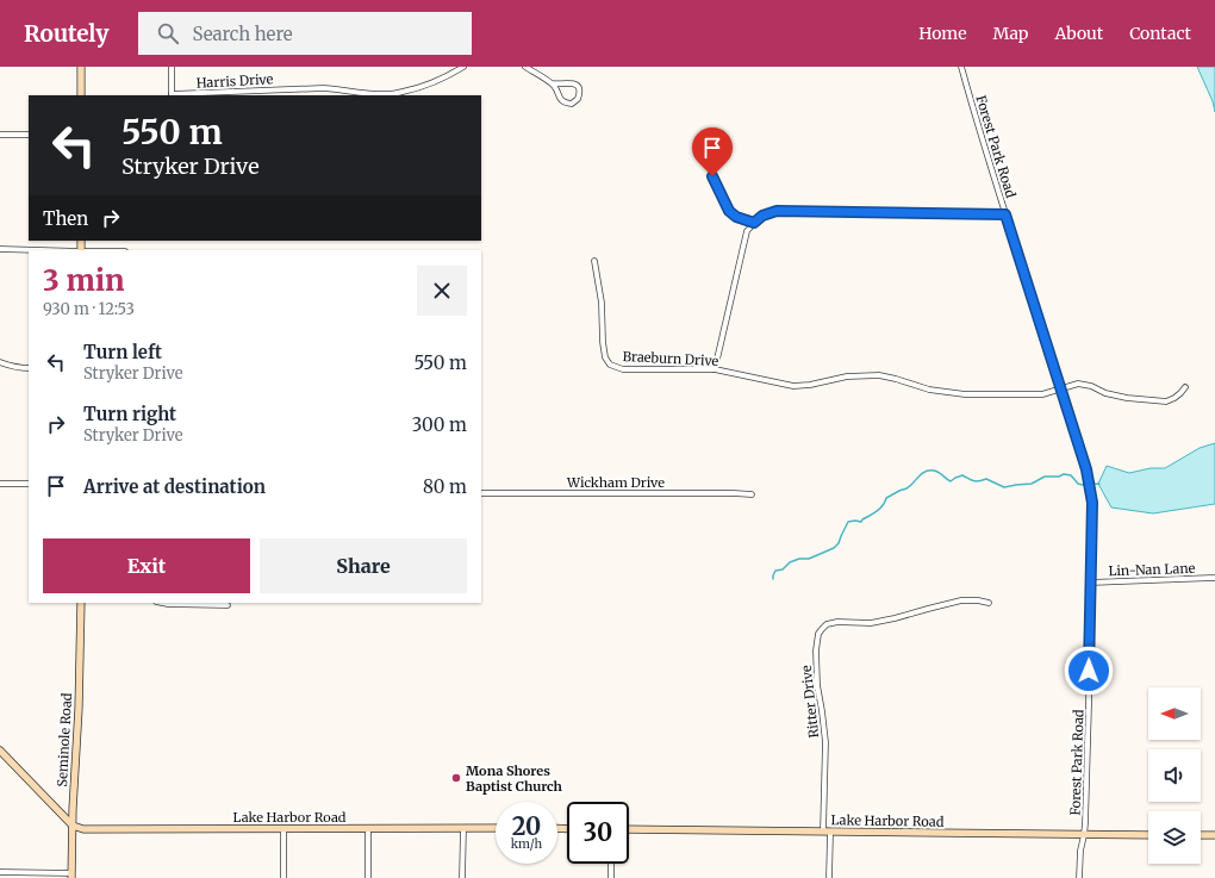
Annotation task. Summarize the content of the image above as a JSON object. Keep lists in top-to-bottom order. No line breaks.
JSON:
{"streets":{"street":["Harris Drive","Forest Park Road","Braeburn Drive","Wickham Drive","Lin-Nan Lane","Ritter Drive","Seminole Road","Lake Harbor Road"]},"crossings":[["Forest Park Road","Braeburn Drive"],["Forest Park Road","Lin-Nan Lane"],["Forest Park Road","Lake Harbor Road"],["Ritter Drive","Lake Harbor Road"],["Seminole Road","Lake Harbor Road"]],"places":["Mona Shores Baptist Church"],"north":"left","page":{"header":"Routely","search":"Search here","nav":["Home","Map","About","Contact"],"turn":["550 m","Stryker Drive"],"then":"Then","heading":["3 min","930 m · 12:53"],"list":[{"name":"Turn left","note":"Stryker Drive","value":"550 m"},{"name":"Turn right","note":"Stryker Drive","value":"300 m"},{"name":"Arrive at destination","value":"80 m"}],"buttons":["Exit","Share"],"speed":"20 km/h","limit":"30"}}
